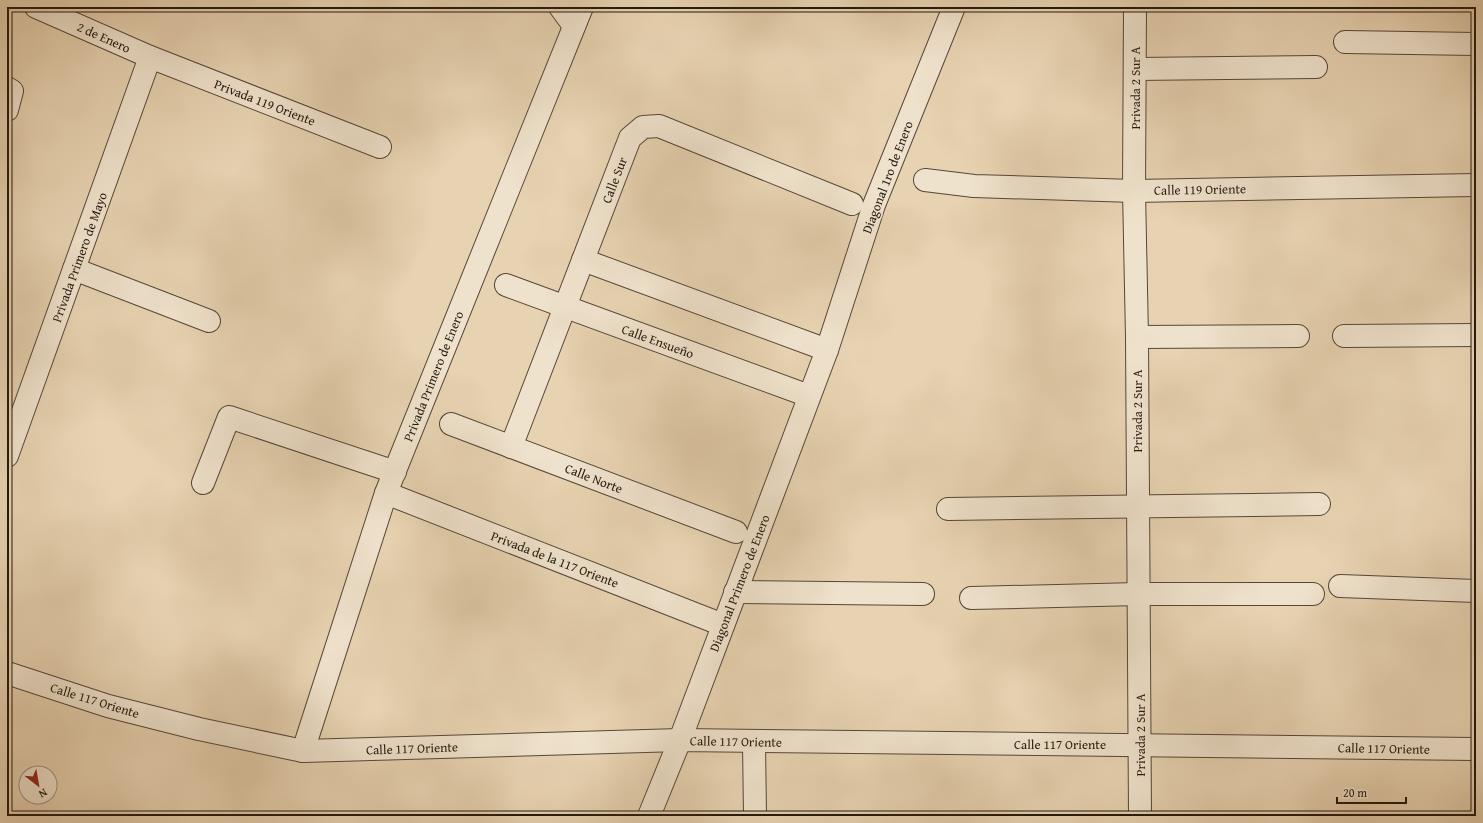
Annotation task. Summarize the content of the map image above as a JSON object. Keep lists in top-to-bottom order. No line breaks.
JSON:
{"streets":{"street":["2 de Enero","Privada 2 Sur A","Privada 119 Oriente","Diagonal 1ro de Enero","Calle Sur","Calle 119 Oriente","Privada Primero de Mayo","Calle Ensueño","Privada Primero de Enero","Calle Norte","Privada de la 117 Oriente","Diagonal Primero de Enero","Calle 117 Oriente"]},"crossings":[["2 de Enero","Privada 119 Oriente"],["2 de Enero","Privada Primero de Mayo"],["Privada 2 Sur A","Calle 119 Oriente"],["Privada 2 Sur A","Calle 117 Oriente"],["Privada 119 Oriente","Privada Primero de Mayo"],["Diagonal 1ro de Enero","Diagonal Primero de Enero"],["Calle Sur","Calle Ensueño"],["Calle Sur","Calle Norte"],["Calle Ensueño","Diagonal Primero de Enero"],["Privada Primero de Enero","Privada de la 117 Oriente"],["Privada Primero de Enero","Calle 117 Oriente"],["Privada de la 117 Oriente","Diagonal Primero de Enero"],["Diagonal Primero de Enero","Calle 117 Oriente"]],"scale_bar":"20 m","north":"bottom right"}
